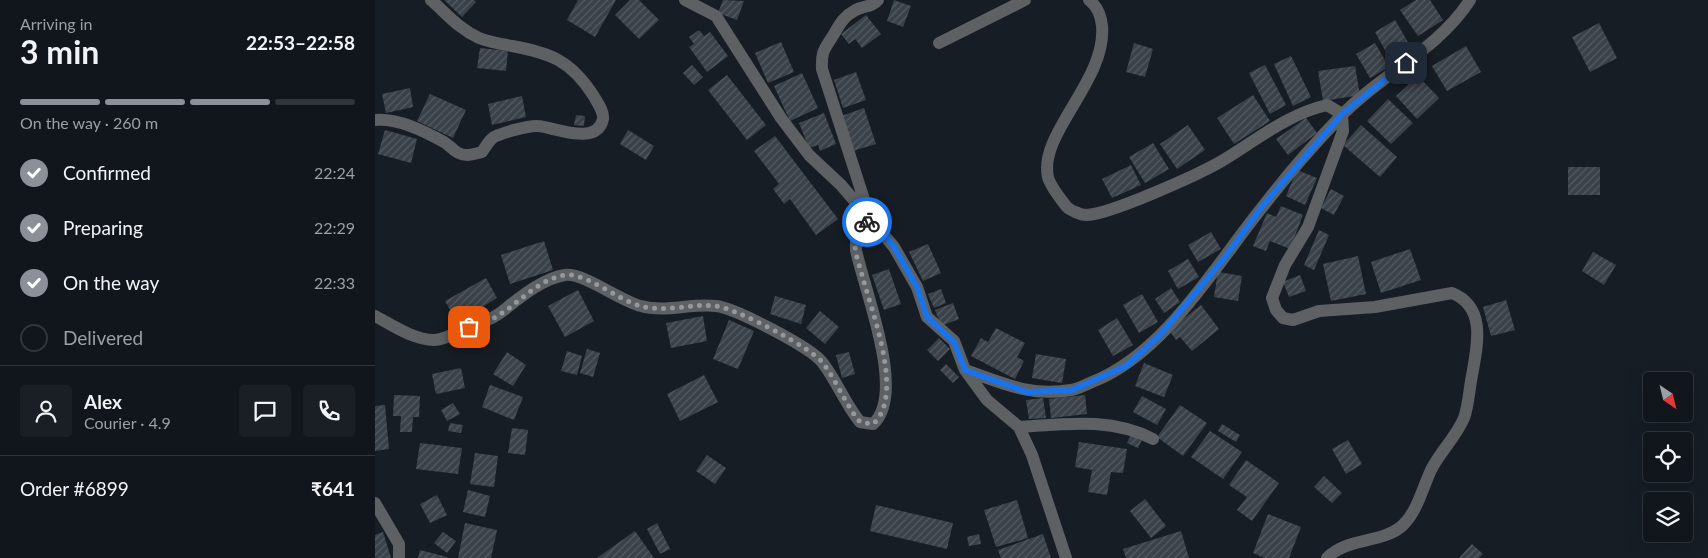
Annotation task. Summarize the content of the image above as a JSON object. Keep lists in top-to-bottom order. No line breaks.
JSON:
{"north":"bottom right","page":{"heading":["3 min","Arriving in","22:53–22:58"],"panel":["Alex","Courier · 4.9","Order #6899","₹641"],"bar":"On the way · 260 m","list":[["Confirmed","22:24"],["Preparing","22:29"],["On the way","22:33"],"Delivered"]}}
